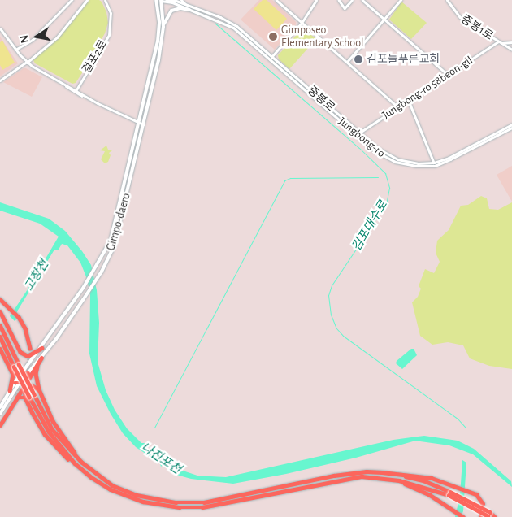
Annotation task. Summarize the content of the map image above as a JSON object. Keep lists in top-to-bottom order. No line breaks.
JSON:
{"streets":{"main road":["Gimpo-daero"],"street":["중봉1로","걸포2로","Jungbong-ro 58beon-gil","Jungbong-ro"]},"crossings":[["중봉1로","Jungbong-ro 58beon-gil"],["Jungbong-ro 58beon-gil","Jungbong-ro"]],"water":["김포대수로","고창천","나진포천"],"places":["Gimposeo Elementary School","김포늘푸른교회"],"north":"left"}
